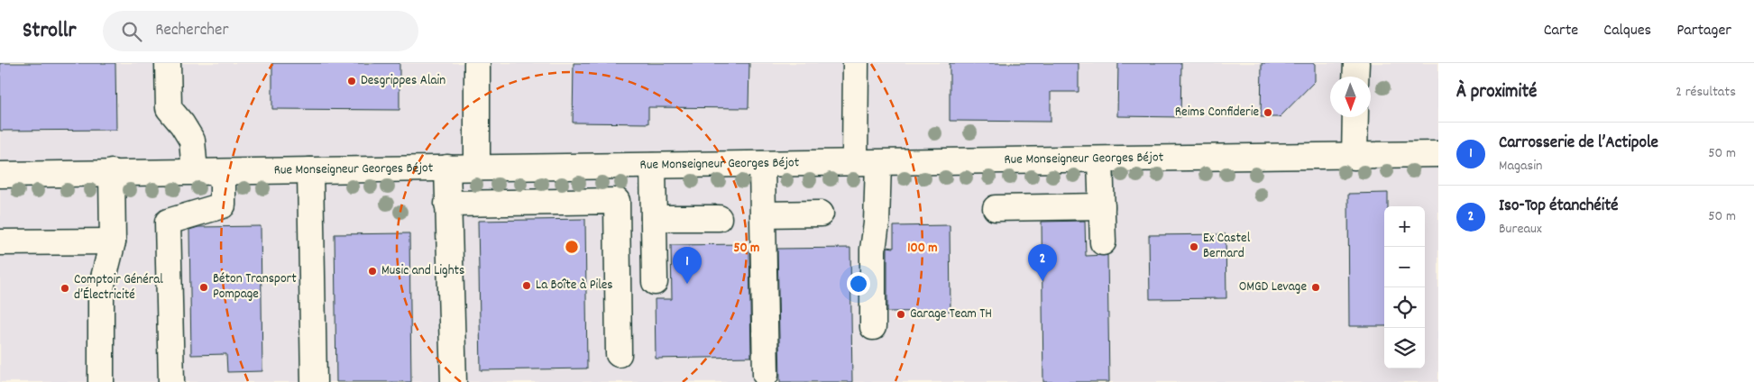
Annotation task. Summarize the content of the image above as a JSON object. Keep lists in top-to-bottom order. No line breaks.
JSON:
{"streets":{"street":["Rue Monseigneur Georges Béjot"]},"places":["Desgrippes Alain","Reims Confiderie","Ex Castel Bernard","Music and Lights","La Boîte à Piles","Béton Transport Pompage","OMGD Levage","Comptoir Général d’Électricité","Garage Team TH"],"north":"bottom","page":{"header":"Strollr","search":"Rechercher","nav":["Carte","Calques","Partager"],"heading":["À proximité","2 résultats"],"list":[{"mark":"1","name":"Carrosserie de l’Actipole","note":"Magasin","value":"50 m"},{"mark":"2","name":"Iso-Top étanchéité","note":"Bureaux","value":"50 m"}],"map_buttons":["+","−"],"pins":["2","1"]},"rings":["50 m","100 m"]}
